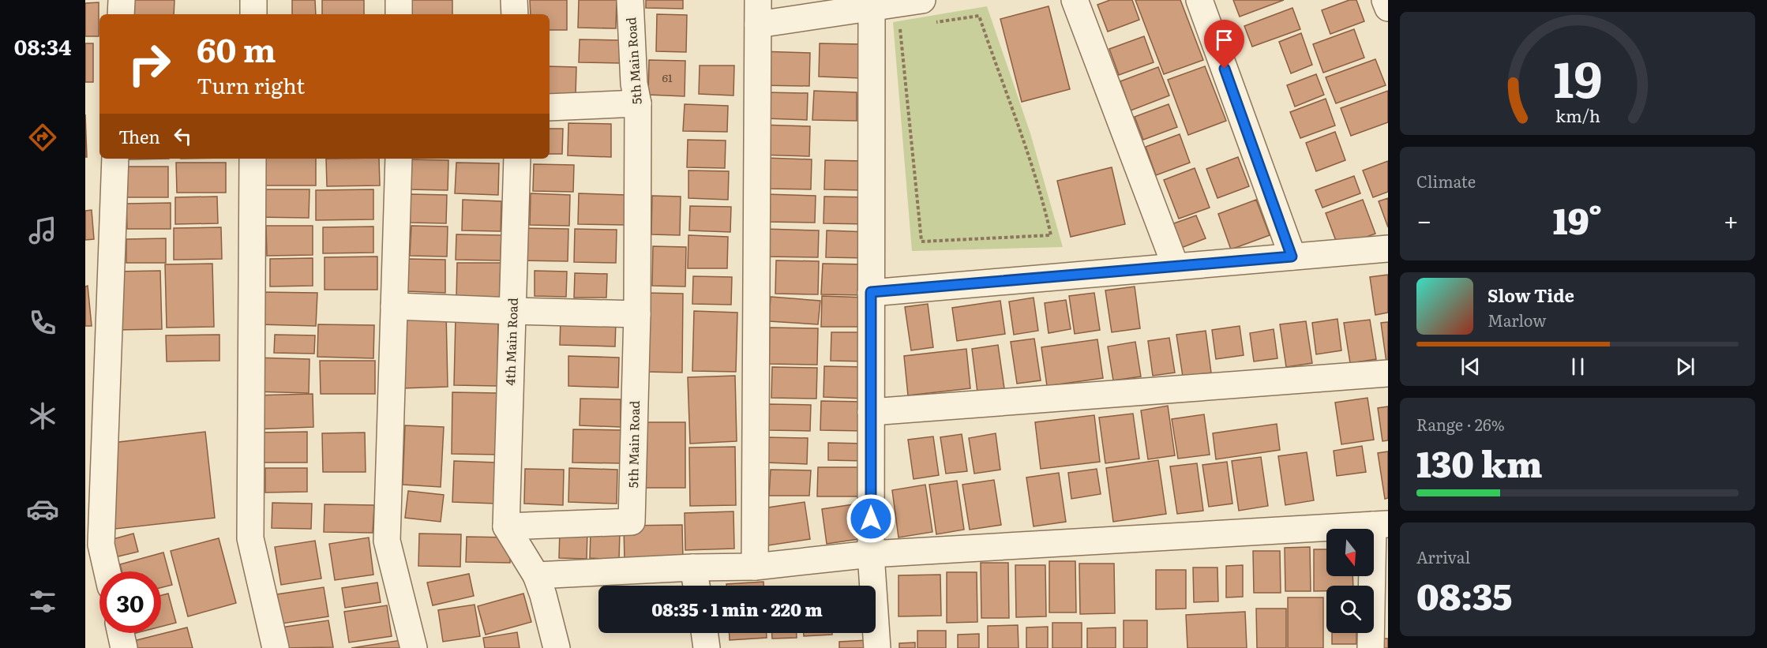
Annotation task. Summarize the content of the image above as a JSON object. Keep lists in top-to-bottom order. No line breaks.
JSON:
{"streets":{"street":["5th Main Road","4th Main Road"]},"crossings":[["5th Main Road","4th Main Road"]],"house_numbers":["61"],"north":"bottom","page":{"tabs":"08:34","turn":["60 m","Turn right"],"then":"Then","tile":["Climate",["Range · 26%","130 km"],["Arrival","08:35"]],"heat":["−","19°","+"],"song":["Slow Tide","Marlow"],"limit":"30","trip":"08:35 · 1 min · 220 m","gauge":["19","km/h"]}}
